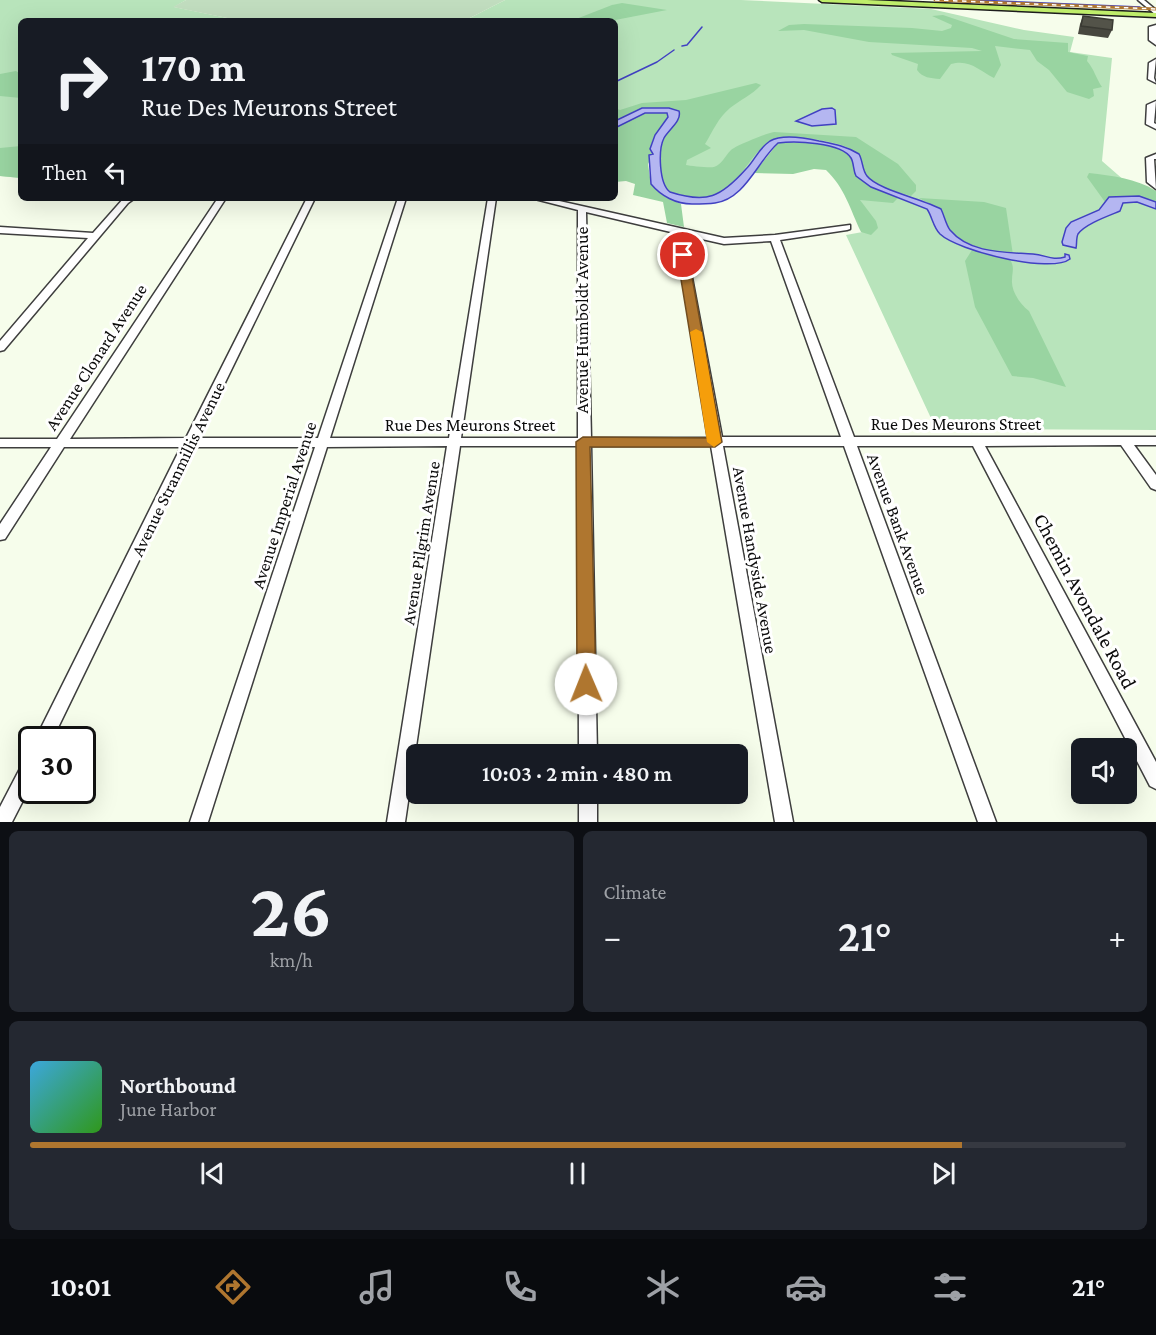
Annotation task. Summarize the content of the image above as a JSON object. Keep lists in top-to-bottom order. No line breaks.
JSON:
{"streets":{"street":["Avenue Humboldt Avenue","Avenue Clonard Avenue","Rue Des Meurons Street","Avenue Stranmillis Avenue","Avenue Imperial Avenue","Avenue Bank Avenue","Avenue Pilgrim Avenue","Avenue Handyside Avenue","Chemin Avondale Road"]},"crossings":[["Avenue Humboldt Avenue","Rue Des Meurons Street"],["Avenue Clonard Avenue","Rue Des Meurons Street"],["Rue Des Meurons Street","Avenue Stranmillis Avenue"],["Rue Des Meurons Street","Avenue Imperial Avenue"],["Rue Des Meurons Street","Avenue Bank Avenue"],["Rue Des Meurons Street","Avenue Pilgrim Avenue"],["Rue Des Meurons Street","Avenue Handyside Avenue"],["Rue Des Meurons Street","Chemin Avondale Road"]],"page":{"turn":["170 m","Rue Des Meurons Street"],"then":"Then","limit":"30","trip":"10:03 · 2 min · 480 m","tile":[["26","km/h"],"Climate"],"heat":["−","21°","+"],"song":["Northbound","June Harbor"],"tabs":["10:01","21°"]}}
